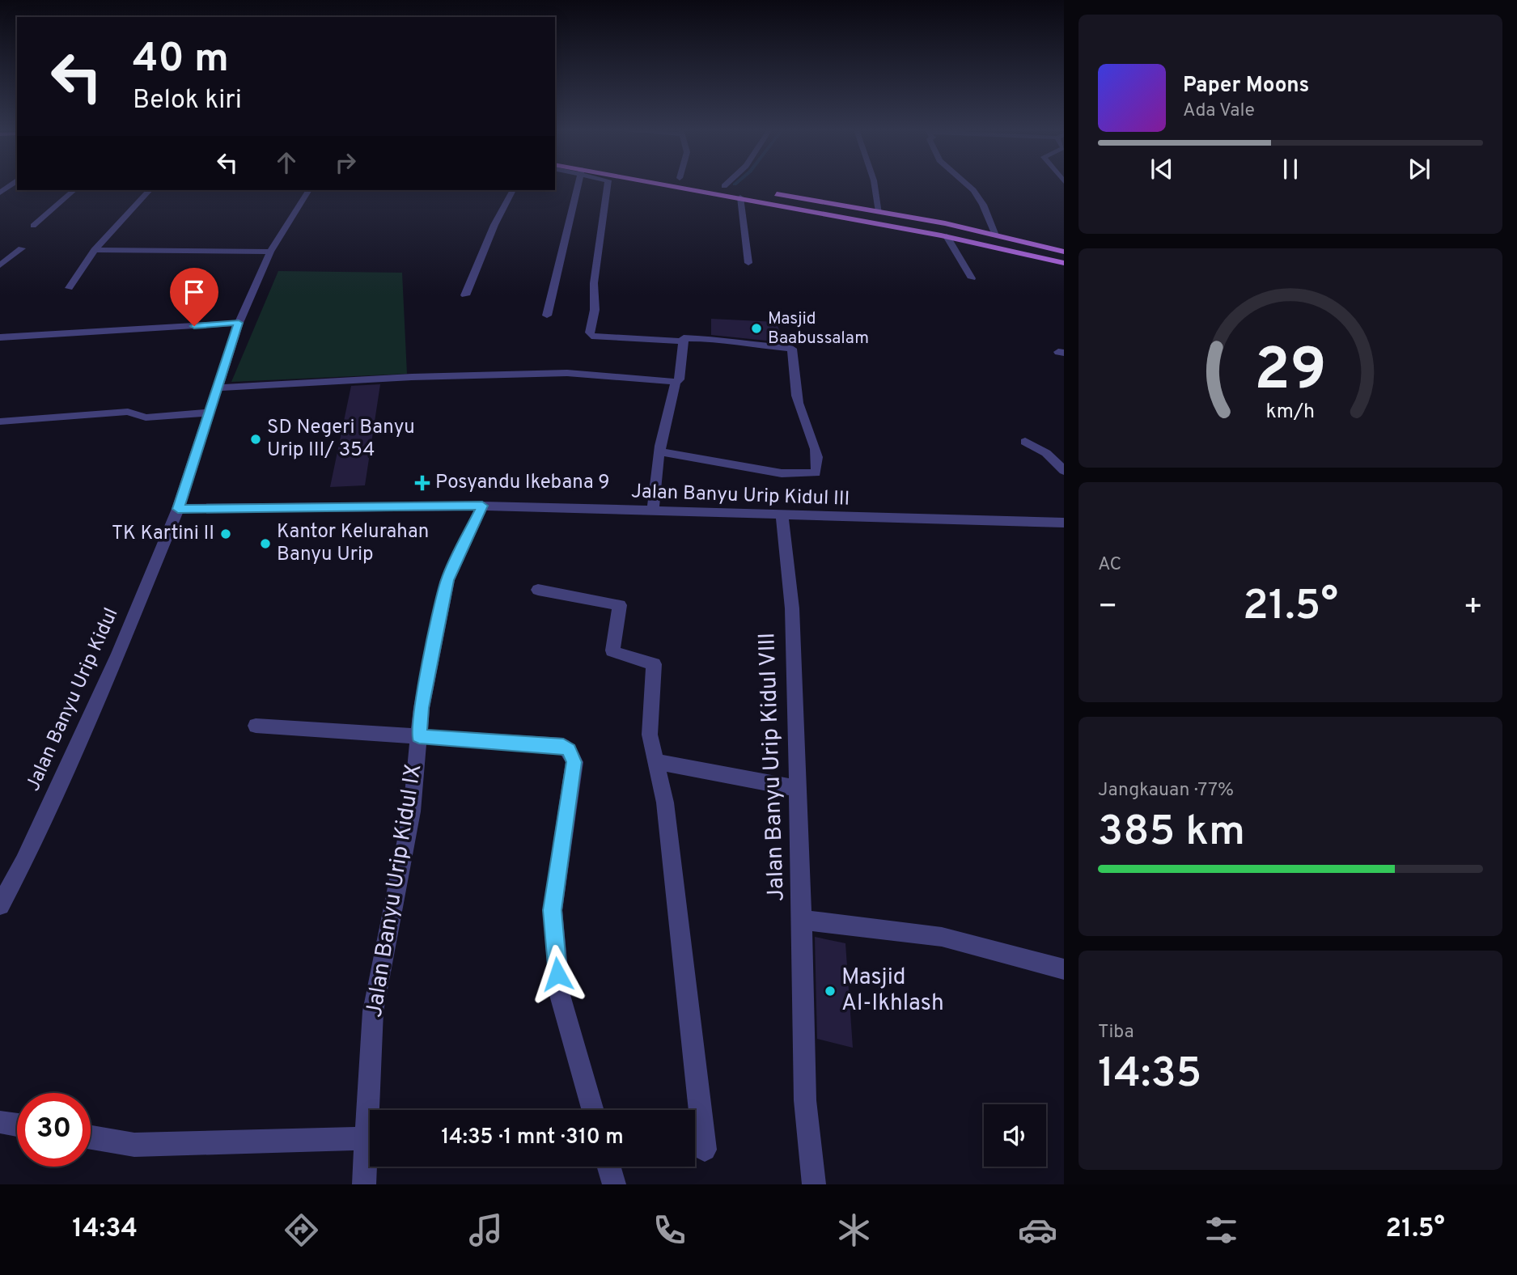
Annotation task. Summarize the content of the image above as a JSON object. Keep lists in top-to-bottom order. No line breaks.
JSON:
{"streets":{"street":["Jalan Banyu Urip Kidul III","Jalan Banyu Urip Kidul","Jalan Banyu Urip Kidul VIII","Jalan Banyu Urip Kidul IX"]},"crossings":[["Jalan Banyu Urip Kidul III","Jalan Banyu Urip Kidul"],["Jalan Banyu Urip Kidul III","Jalan Banyu Urip Kidul VIII"],["Jalan Banyu Urip Kidul III","Jalan Banyu Urip Kidul IX"]],"places":{"other":["Masjid Baabussalam","SD Negeri Banyu Urip III/ 354","TK Kartini II","Kantor Kelurahan Banyu Urip","Masjid Al-Ikhlash"],"health":["Posyandu Ikebana 9"]},"page":{"turn":["40 m","Belok kiri"],"song":["Paper Moons","Ada Vale"],"tile":["AC",["Jangkauan · 77%","385 km"],["Tiba","14:35"]],"heat":["−","21.5°","+"],"limit":"30","trip":"14:35 · 1 mnt · 310 m","tabs":["14:34","21.5°"],"gauge":["29","km/h"]}}
